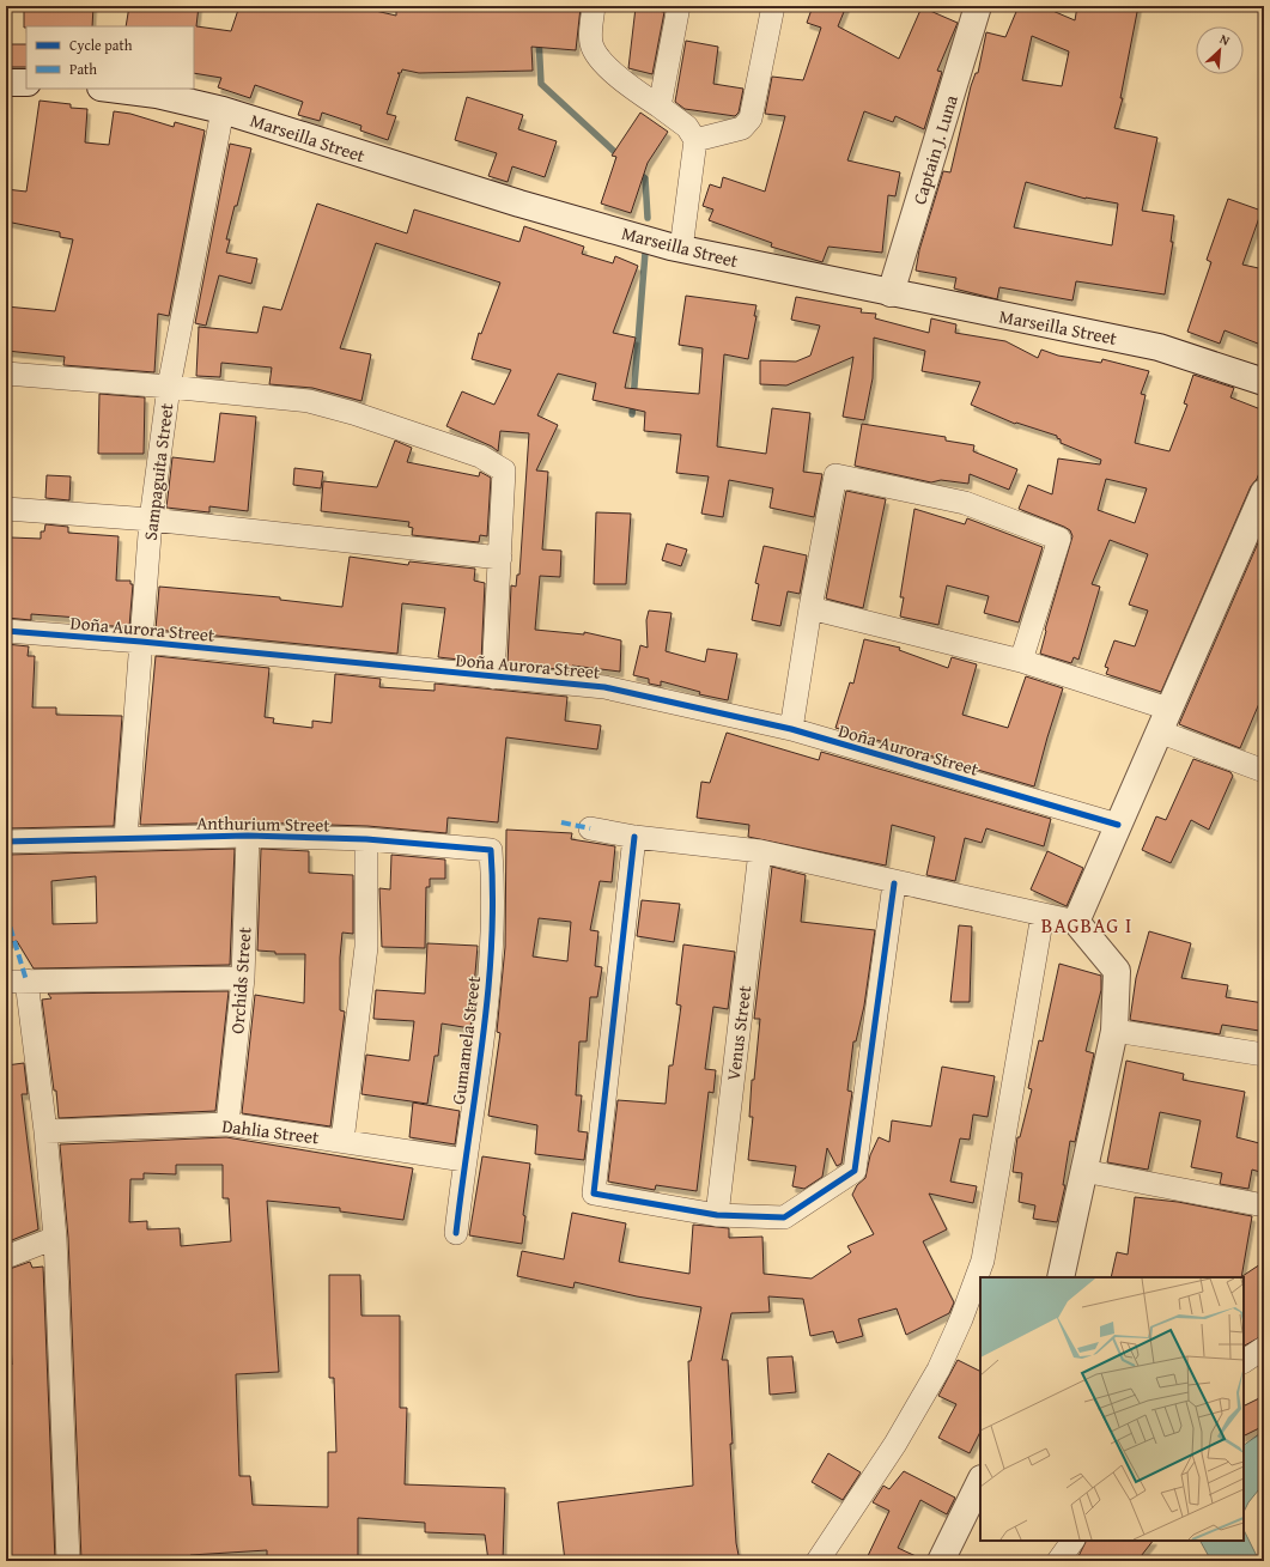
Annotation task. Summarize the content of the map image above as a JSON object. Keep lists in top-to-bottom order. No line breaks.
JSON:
{"streets":{"main road":["Marseilla Street","Captain J. Luna"],"street":["Sampaguita Street","Doña Aurora Street","Anthurium Street","Orchids Street","Venus Street","Gumamela Street","Dahlia Street"]},"crossings":[["Marseilla Street","Captain J. Luna"],["Marseilla Street","Sampaguita Street"],["Sampaguita Street","Doña Aurora Street"],["Sampaguita Street","Anthurium Street"],["Anthurium Street","Orchids Street"],["Anthurium Street","Gumamela Street"],["Orchids Street","Dahlia Street"],["Gumamela Street","Dahlia Street"]],"districts":["BAGBAG I"],"legend":["Cycle path","Path"],"north":"top right"}
